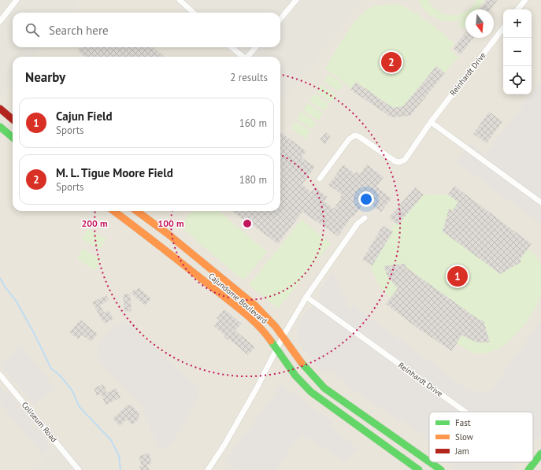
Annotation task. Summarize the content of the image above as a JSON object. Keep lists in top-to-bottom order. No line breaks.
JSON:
{"streets":{"street":["Reinhardt Drive","Cajundome Boulevard","Coliseum Road"]},"legend":["Fast","Slow","Jam"],"north":"bottom","page":{"map_buttons":["+","−"],"search":"Search here","pins":["2","1"],"heading":["Nearby","2 results"],"list":[{"mark":"1","name":"Cajun Field","note":"Sports","value":"160 m"},{"mark":"2","name":"M. L. Tigue Moore Field","note":"Sports","value":"180 m"}]},"rings":["200 m","100 m"]}
